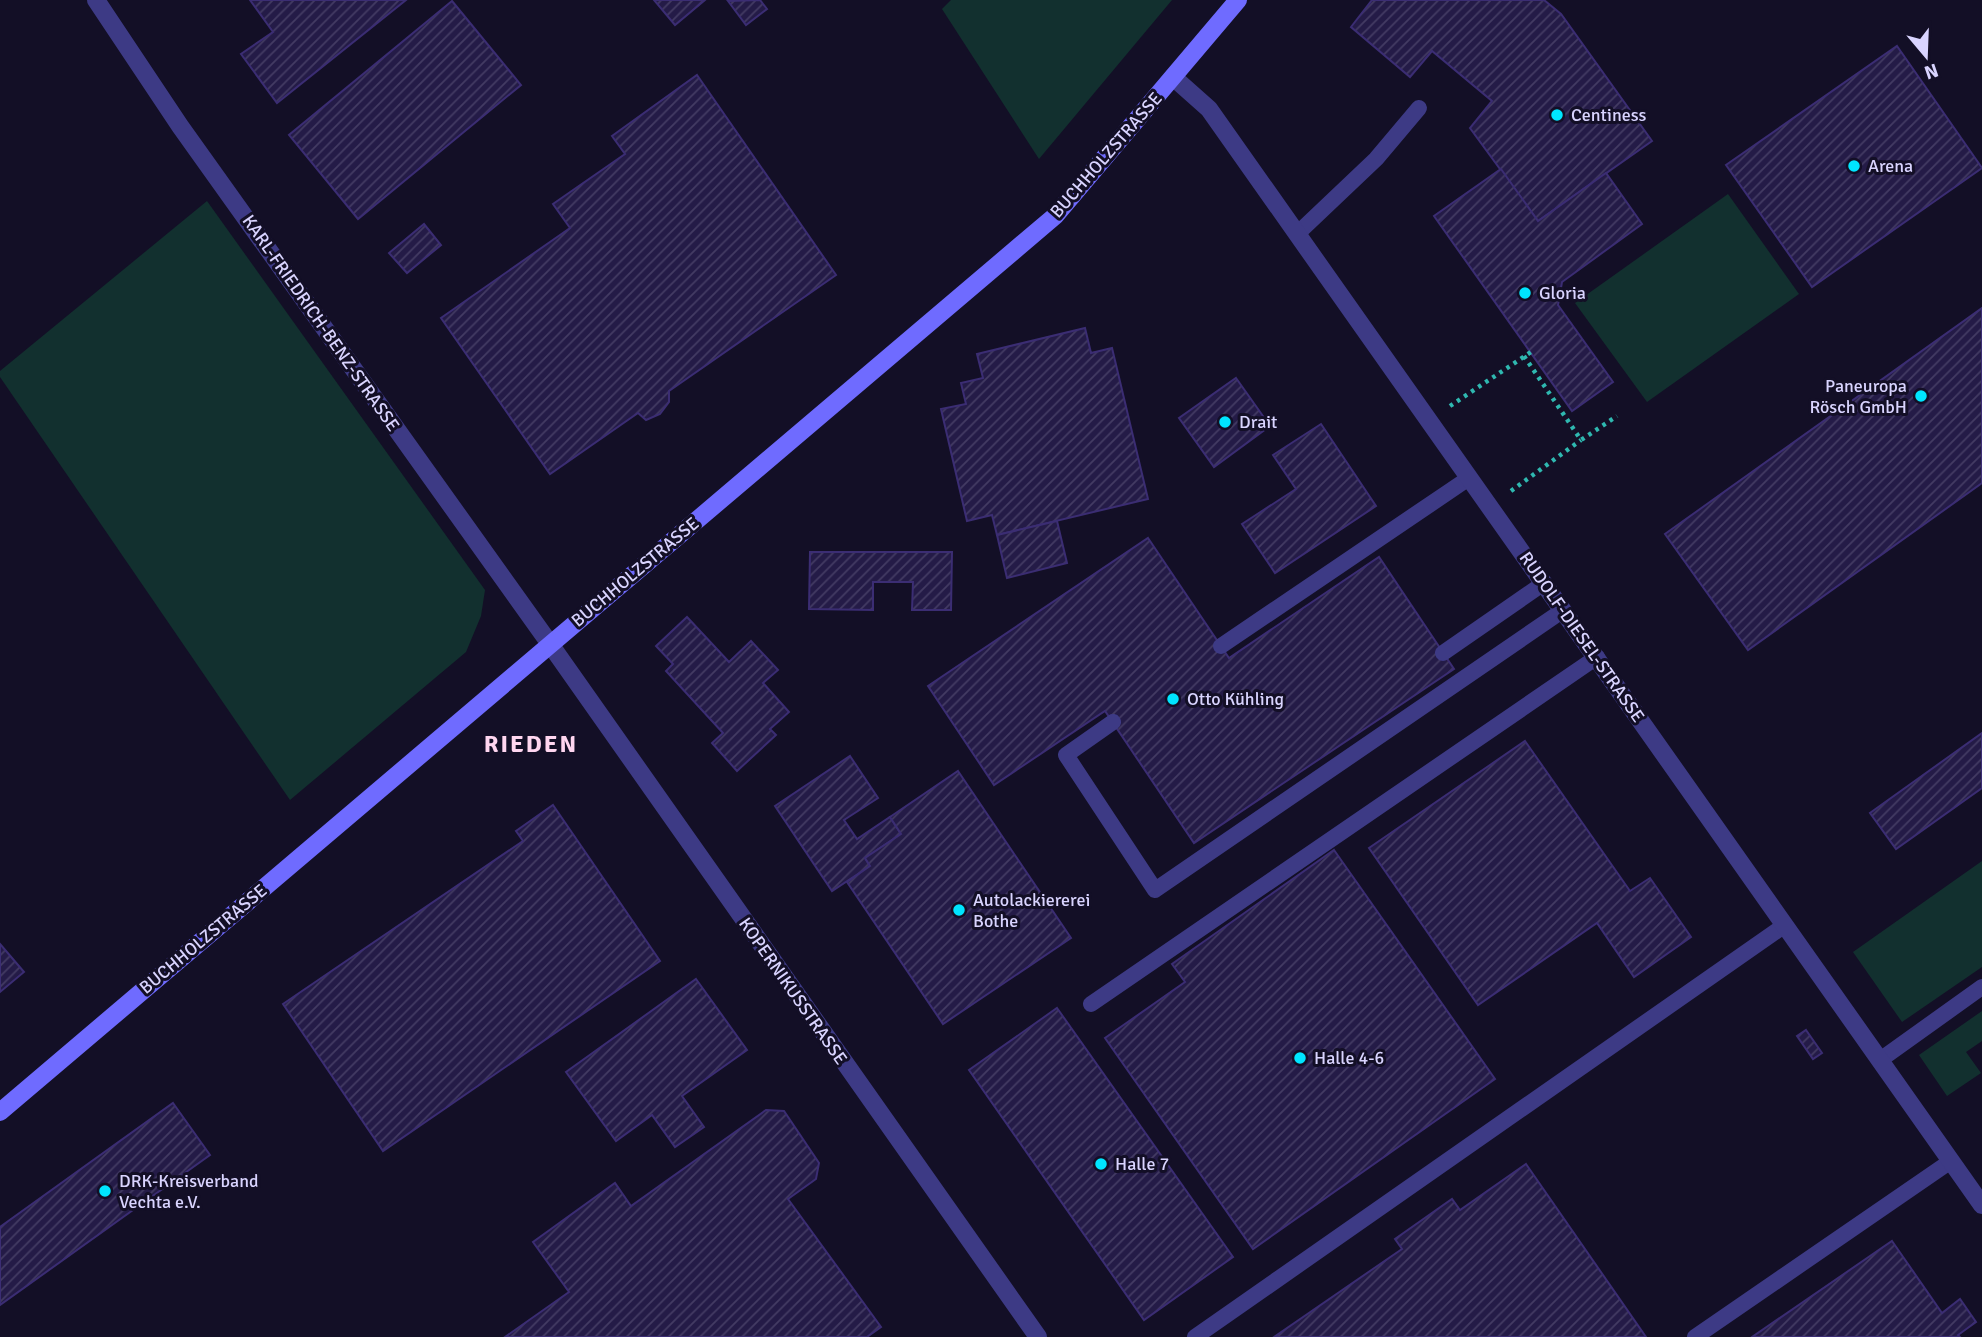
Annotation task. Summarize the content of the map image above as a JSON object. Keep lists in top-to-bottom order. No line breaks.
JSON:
{"streets":{"street":["BUCHHOLZSTRASSE","KARL-FRIEDRICH-BENZ-STRASSE","RUDOLF-DIESEL-STRASSE","KOPERNIKUSSTRASSE"]},"crossings":[["BUCHHOLZSTRASSE","KARL-FRIEDRICH-BENZ-STRASSE"],["BUCHHOLZSTRASSE","RUDOLF-DIESEL-STRASSE"],["BUCHHOLZSTRASSE","KOPERNIKUSSTRASSE"],["KARL-FRIEDRICH-BENZ-STRASSE","KOPERNIKUSSTRASSE"]],"districts":["RIEDEN"],"places":["Centiness","Arena","Gloria","Paneuropa Rösch GmbH","Drait","Otto Kühling","Autolackiererei Bothe","Halle 4-6","Halle 7","DRK-Kreisverband Vechta e.V."],"north":"bottom"}
